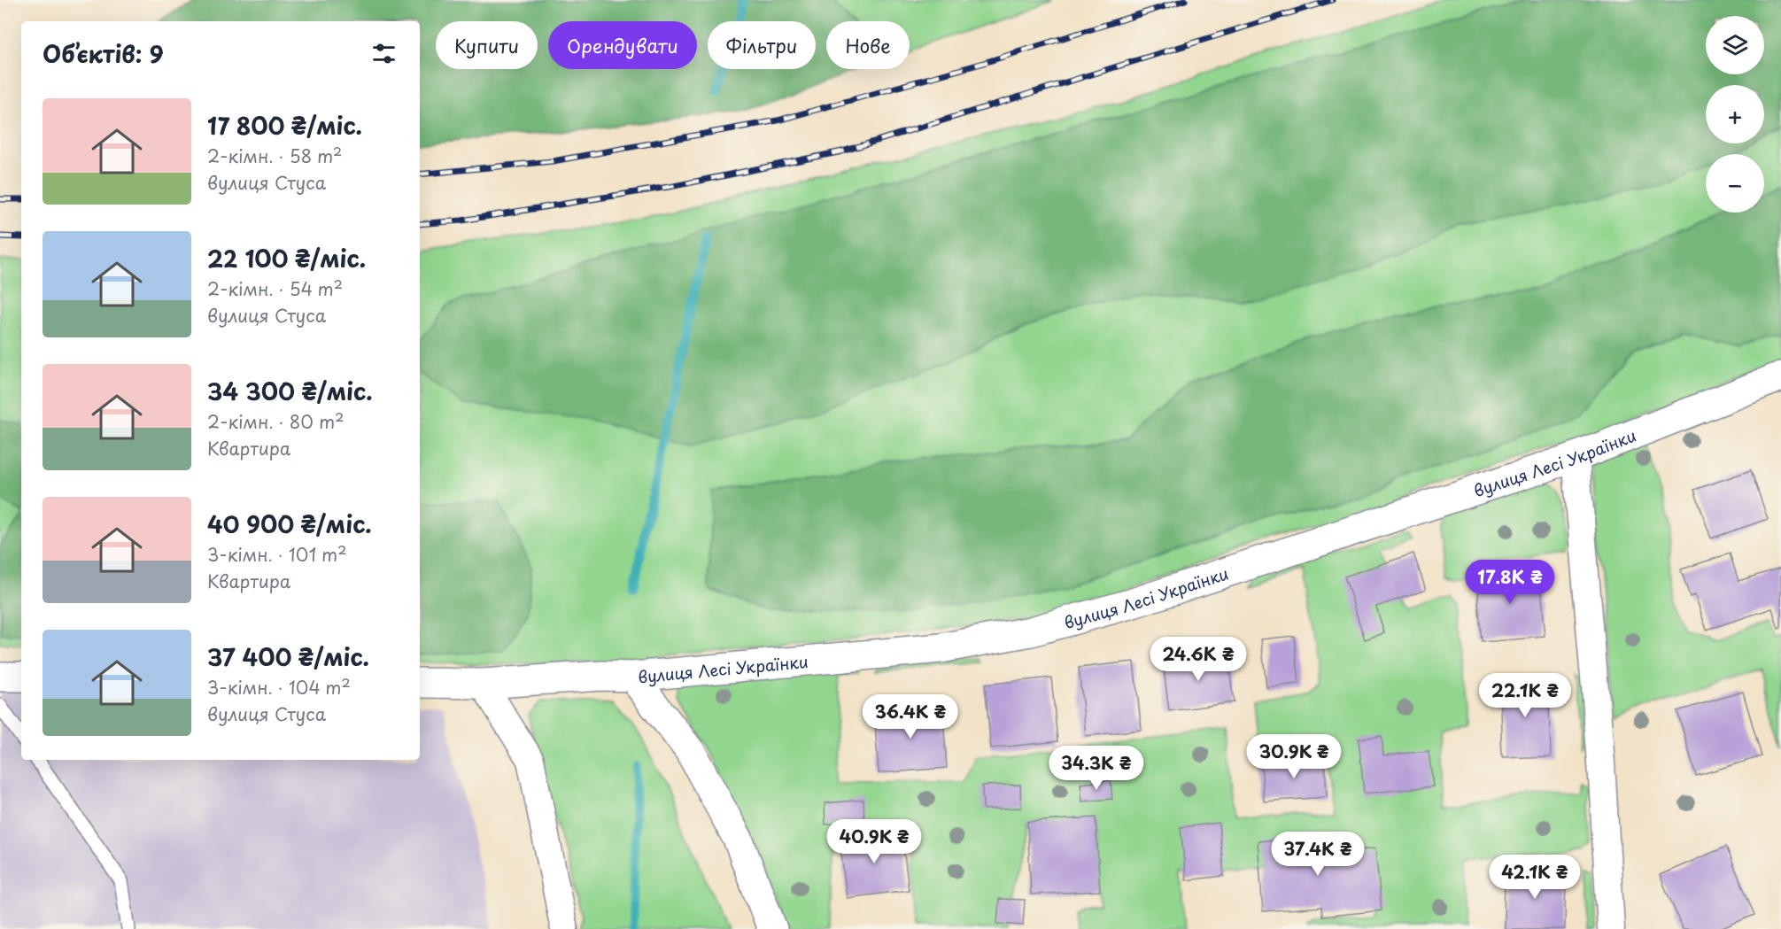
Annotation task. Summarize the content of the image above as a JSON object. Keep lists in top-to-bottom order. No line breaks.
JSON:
{"streets":{"street":["вулиця Лесі Українки"]},"page":{"map_buttons":["+","−"],"chip":["Купити","Орендувати","Фільтри","Нове"],"heading":"Об’єктів: 9","list":[{"name":"17 800 ₴/міс.","note":"2-кімн. · 58 m² · вулиця Стуса"},{"name":"22 100 ₴/міс.","note":"2-кімн. · 54 m² · вулиця Стуса"},{"name":"34 300 ₴/міс.","note":"2-кімн. · 80 m² · Квартира"},{"name":"40 900 ₴/міс.","note":"3-кімн. · 101 m² · Квартира"},{"name":"37 400 ₴/міс.","note":"3-кімн. · 104 m² · вулиця Стуса"}],"price":["17.8K ₴","24.6K ₴","22.1K ₴","36.4K ₴","30.9K ₴","34.3K ₴","40.9K ₴","37.4K ₴","42.1K ₴"]}}
